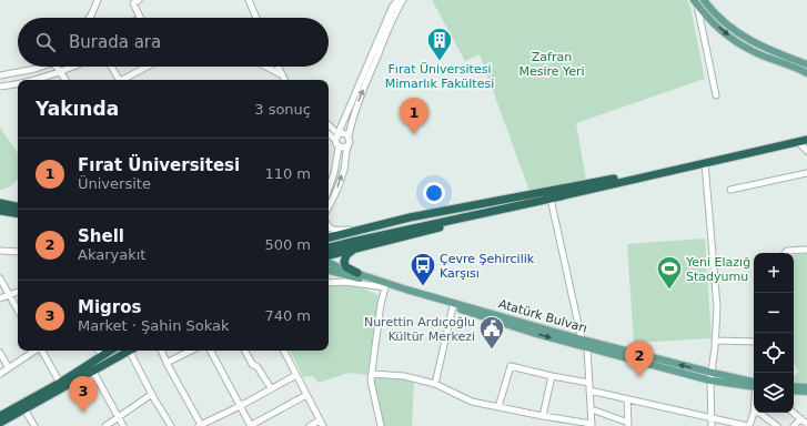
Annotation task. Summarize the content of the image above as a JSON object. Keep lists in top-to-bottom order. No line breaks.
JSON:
{"streets":{"main road":["Atatürk Bulvarı"]},"parks":["Zafran Mesire Yeri"],"places":{"building":["Fırat Üniversitesi Mimarlık Fakültesi"],"bus stop":["Çevre Şehircilik Karşısı"],"sports":["Yeni Elazığ Stadyumu"],"public building":["Nurettin Ardıçoğlu Kültür Merkezi"]},"page":{"search":"Burada ara","heading":["Yakında","3 sonuç"],"pins":["1","2","3"],"list":[{"mark":"1","name":"Fırat Üniversitesi","note":"Üniversite","value":"110 m"},{"mark":"2","name":"Shell","note":"Akaryakıt","value":"500 m"},{"mark":"3","name":"Migros","note":"Market · Şahin Sokak","value":"740 m"}],"map_buttons":["+","−"]}}
